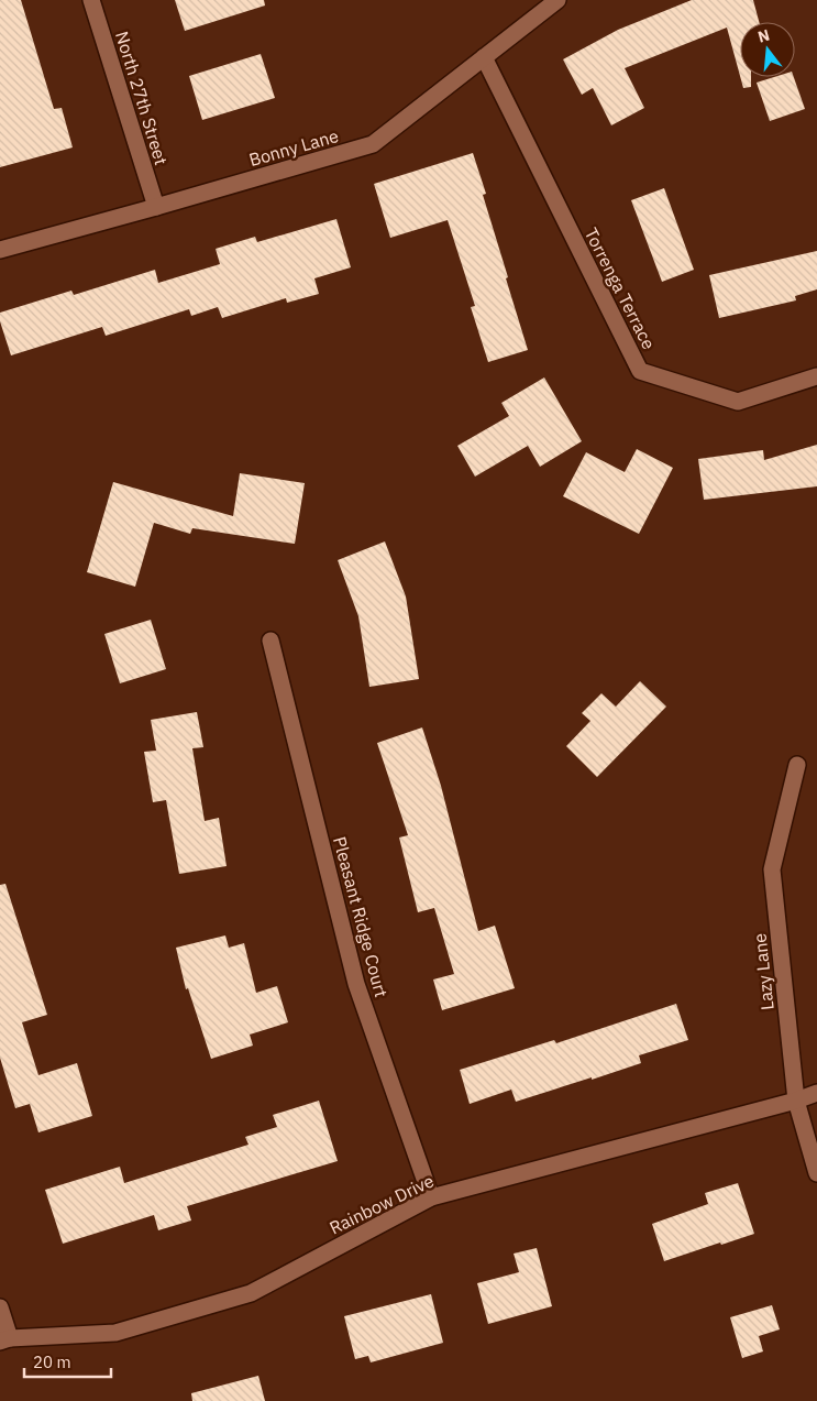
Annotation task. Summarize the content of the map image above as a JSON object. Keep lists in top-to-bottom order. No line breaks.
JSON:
{"streets":{"street":["North 27th Street","Bonny Lane","Torrenga Terrace","Pleasant Ridge Court","Lazy Lane","Rainbow Drive"]},"crossings":[["North 27th Street","Bonny Lane"],["Bonny Lane","Torrenga Terrace"],["Pleasant Ridge Court","Rainbow Drive"],["Lazy Lane","Rainbow Drive"]],"scale_bar":"20 m","north":"top"}
